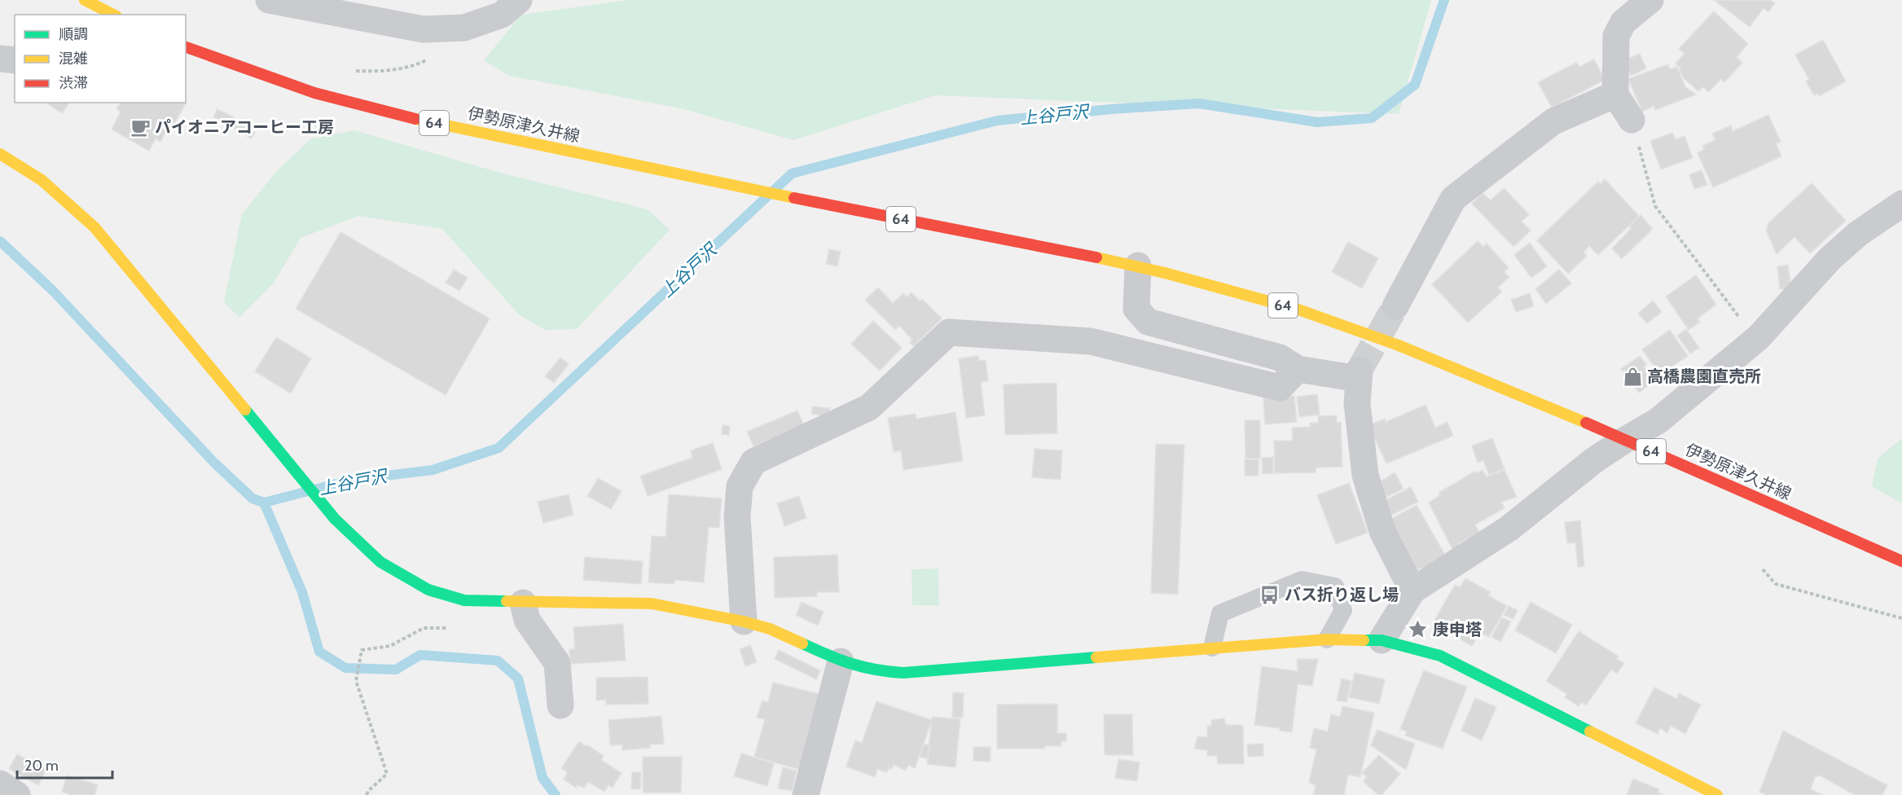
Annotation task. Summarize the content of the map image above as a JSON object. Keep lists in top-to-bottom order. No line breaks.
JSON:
{"streets":{"street":["64","伊勢原津久井線"]},"water":["上谷戸沢"],"places":{"cafe":["パイオニアコーヒー工房"],"shop":["高橋農園直売所"],"bus stop":["バス折り返し場"],"place":["庚申塔"]},"legend":["順調","混雑","渋滞"],"scale_bar":"20 m"}
